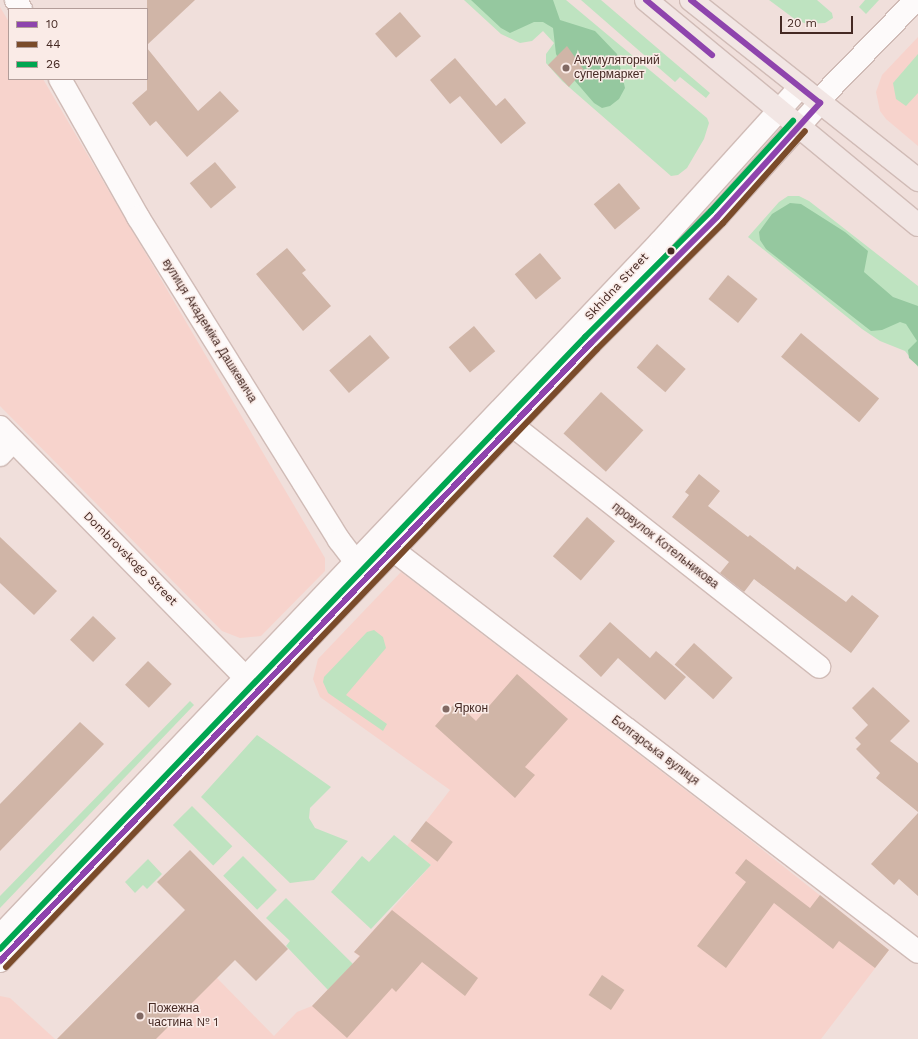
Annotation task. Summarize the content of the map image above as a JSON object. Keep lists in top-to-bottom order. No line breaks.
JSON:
{"streets":{"main road":["Skhidna Street","вулиця Академіка Дашкевича","провулок Котельникова","Dombrovskogo Street","Болгарська вулиця"]},"crossings":[["Skhidna Street","вулиця Академіка Дашкевича"],["Skhidna Street","провулок Котельникова"],["Skhidna Street","Dombrovskogo Street"],["Skhidna Street","Болгарська вулиця"]],"places":["Акумуляторний супермаркет","Яркон","Пожежна частина № 1"],"lines":["transit line 10","transit line 26","transit line 44"],"legend":["10","44","26"],"scale_bar":"20 m"}
